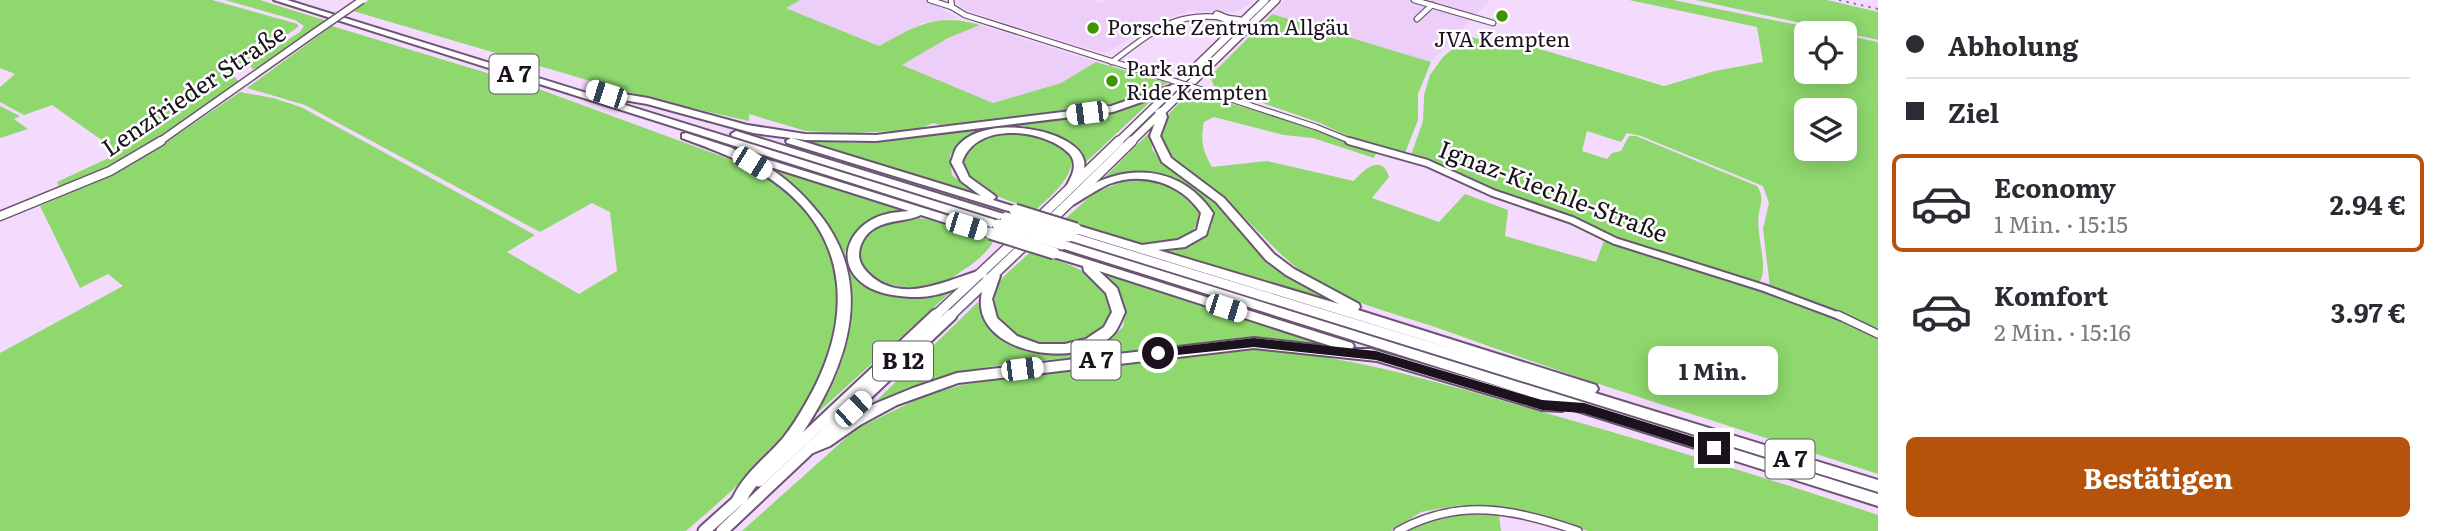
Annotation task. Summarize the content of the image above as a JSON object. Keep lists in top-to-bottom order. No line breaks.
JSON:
{"streets":{"highway":["A 7"],"main road":["B 12"],"street":["Lenzfrieder Straße","Ignaz-Kiechle-Straße"]},"crossings":[["A 7","B 12"]],"places":["JVA Kempten","Porsche Zentrum Allgäu","Park and Ride Kempten"],"page":{"banner":["Abholung","Ziel"],"list":[{"name":"Economy","note":"1 Min. · 15:15","value":"2.94 €"},{"name":"Komfort","note":"2 Min. · 15:16","value":"3.97 €"}],"bubble":"1 Min.","buttons":"Bestätigen"}}
